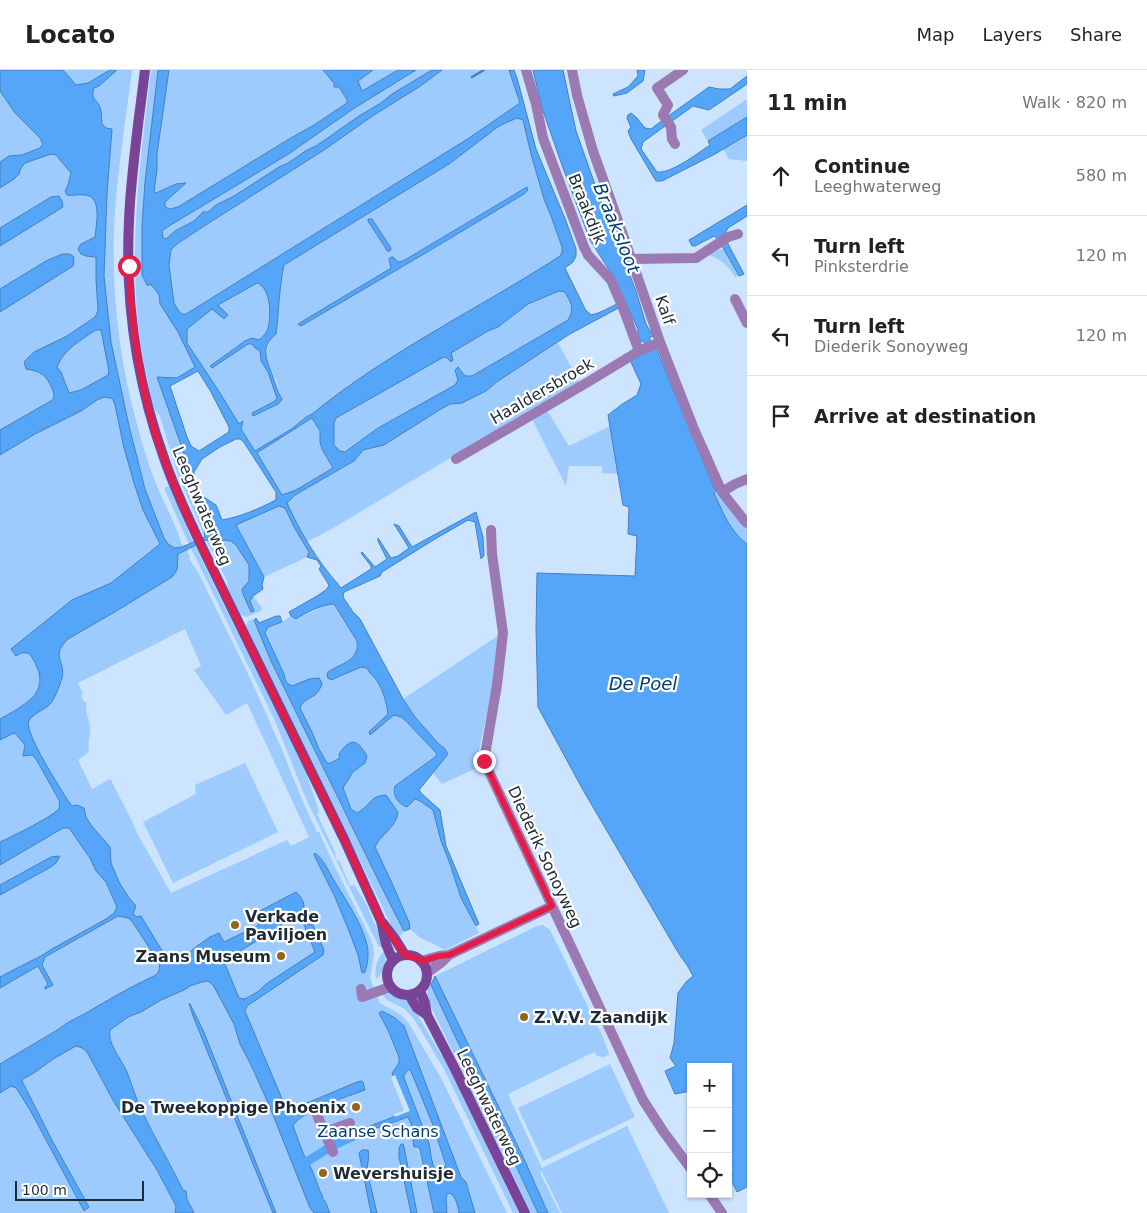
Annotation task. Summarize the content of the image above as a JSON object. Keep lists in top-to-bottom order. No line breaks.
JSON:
{"streets":{"main road":["Leeghwaterweg"],"street":["Braakdijk","Kalf","Haaldersbroek","Diederik Sonoyweg"]},"crossings":[["Braakdijk","Haaldersbroek"],["Kalf","Haaldersbroek"]],"water":["Braaksloot","De Poel"],"parks":["Zaanse Schans"],"places":["Verkade Paviljoen","Zaans Museum","Z.V.V. Zaandijk","De Tweekoppige Phoenix","Wevershuisje"],"scale_bar":"100 m","page":{"header":"Locato","nav":["Map","Layers","Share"],"heading":["11 min","Walk · 820 m"],"list":[["Continue","Leeghwaterweg","580 m"],["Turn left","Pinksterdrie","120 m"],["Turn left","Diederik Sonoyweg","120 m"],"Arrive at destination"],"map_buttons":["+","−"],"scale":"100 m"}}
